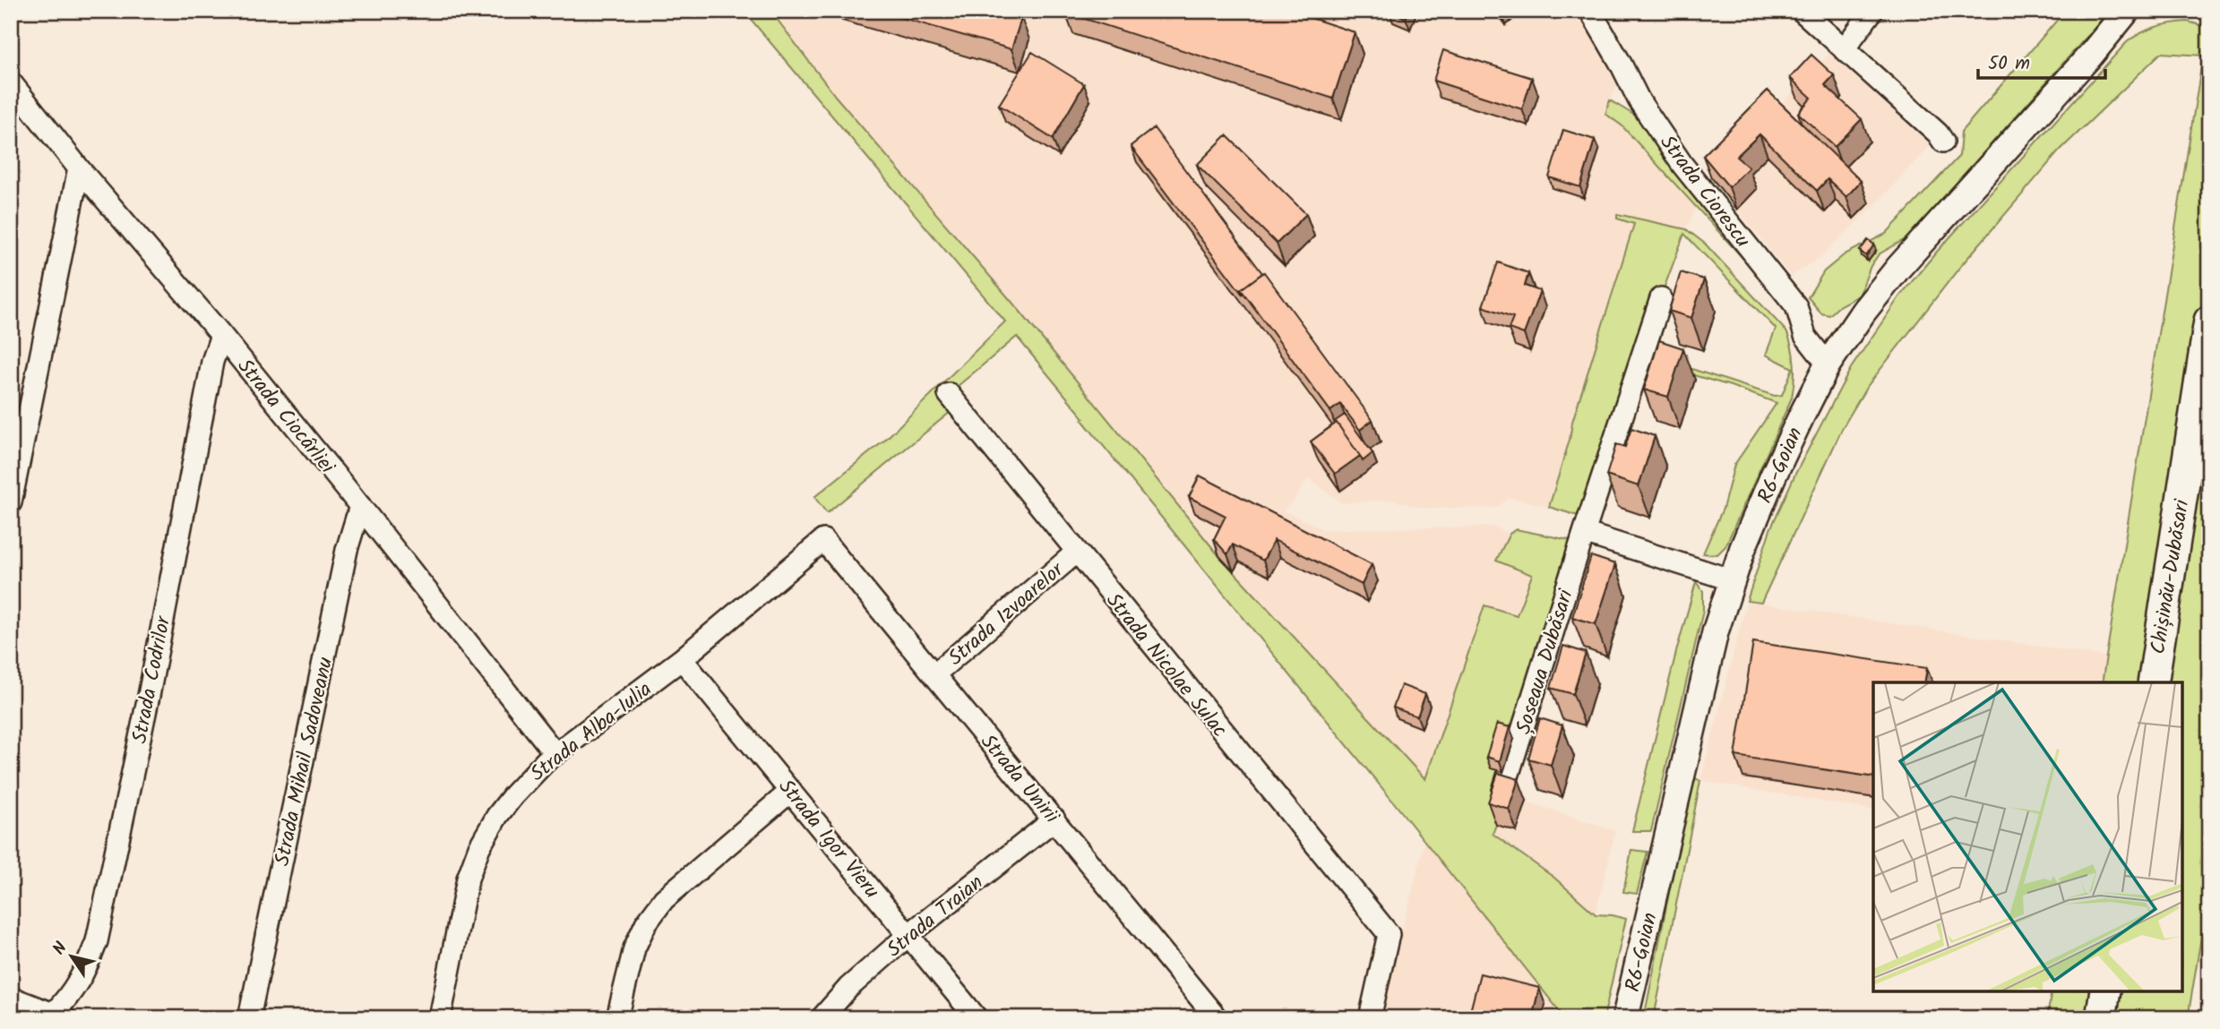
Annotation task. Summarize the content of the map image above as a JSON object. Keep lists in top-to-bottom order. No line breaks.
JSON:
{"streets":{"highway":["Chișinău-Dubăsari"],"main road":["R6-Goian"],"street":["Strada Ciorescu","Strada Ciocârliei","Strada Izvoarelor","Șoseaua Dubăsari","Strada Nicolae Sulac","Strada Codrilor","Strada Alba-Iulia","Strada Mihail Sadoveanu","Strada Unirii","Strada Igor Vieru","Strada Traian"]},"crossings":[["Strada Ciorescu","R6-Goian"],["Strada Ciocârliei","Strada Codrilor"],["Strada Ciocârliei","Strada Alba-Iulia"],["Strada Ciocârliei","Strada Mihail Sadoveanu"],["Strada Izvoarelor","Strada Nicolae Sulac"],["Strada Izvoarelor","Strada Unirii"],["Strada Alba-Iulia","Strada Unirii"],["Strada Alba-Iulia","Strada Igor Vieru"],["Strada Unirii","Strada Traian"],["Strada Igor Vieru","Strada Traian"]],"scale_bar":"50 m","north":"top left"}
